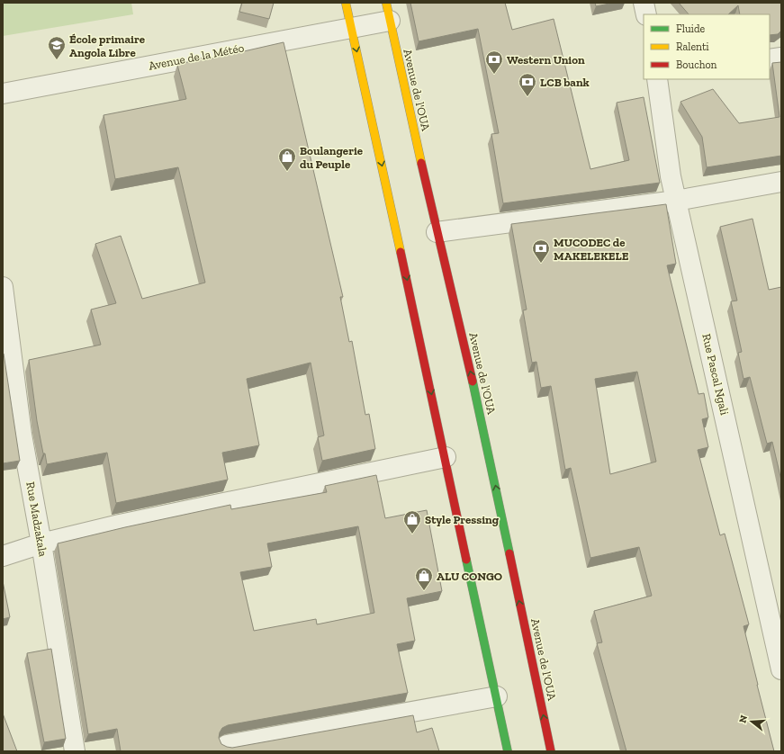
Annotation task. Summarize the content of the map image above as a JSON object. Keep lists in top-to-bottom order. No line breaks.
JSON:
{"streets":{"main road":["Avenue de l'OUA"],"street":["Avenue de la Météo","Rue Pascal Ngali","Rue Madzakala"]},"crossings":[["Avenue de la Météo","Avenue de l'OUA"]],"places":{"school or university":["École primaire Angola Libre"],"bank":["Western Union","LCB bank","MUCODEC de MAKELEKELE"],"shop":["Boulangerie du Peuple","Style Pressing","ALU CONGO"]},"legend":["Fluide","Ralenti","Bouchon"],"north":"left"}
